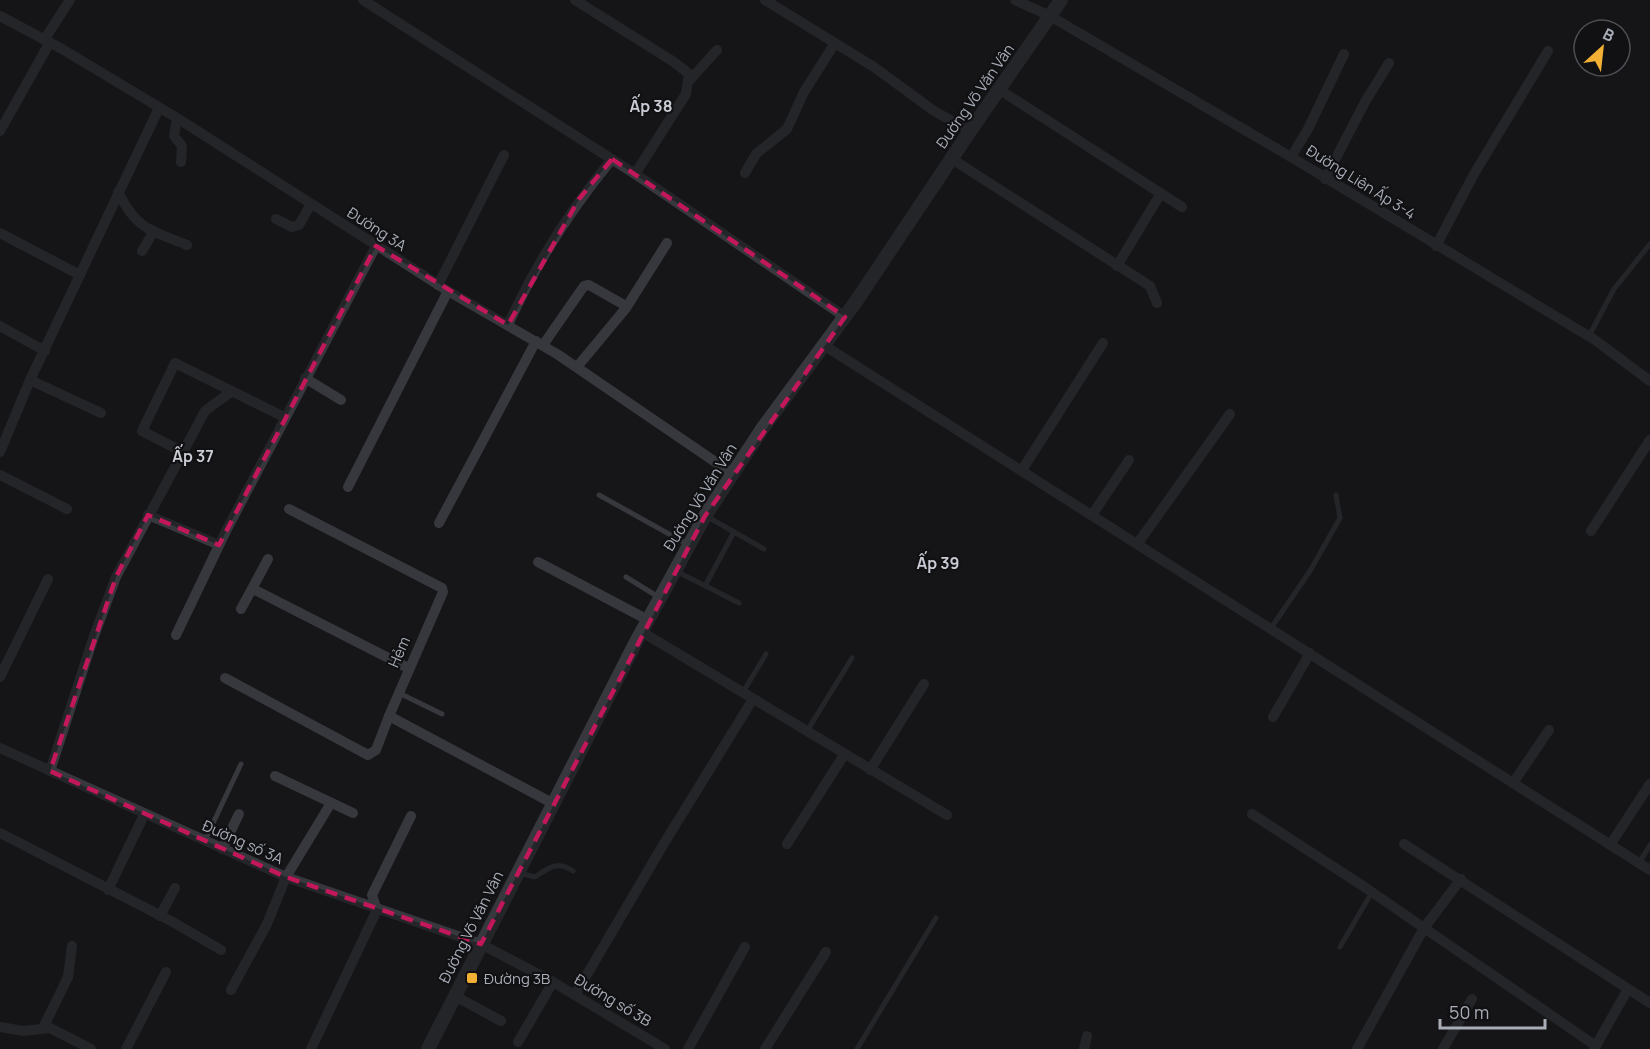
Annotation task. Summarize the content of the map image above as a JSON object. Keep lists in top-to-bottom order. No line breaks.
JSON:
{"streets":{"street":["Đường Võ Văn Vân","Đường Liên Ấp 3-4","Đường 3A","Hẻm","Đường số 3A","Đường số 3B"]},"crossings":[["Đường Võ Văn Vân","Đường Liên Ấp 3-4"],["Đường Võ Văn Vân","Đường 3A"],["Đường Võ Văn Vân","Đường số 3A"],["Đường Võ Văn Vân","Đường số 3B"],["Đường số 3A","Đường số 3B"]],"districts":["Ấp 38","Ấp 37","Ấp 39"],"places":{"transit":["Đường 3B"]},"scale_bar":"50 m","north":"top right"}
